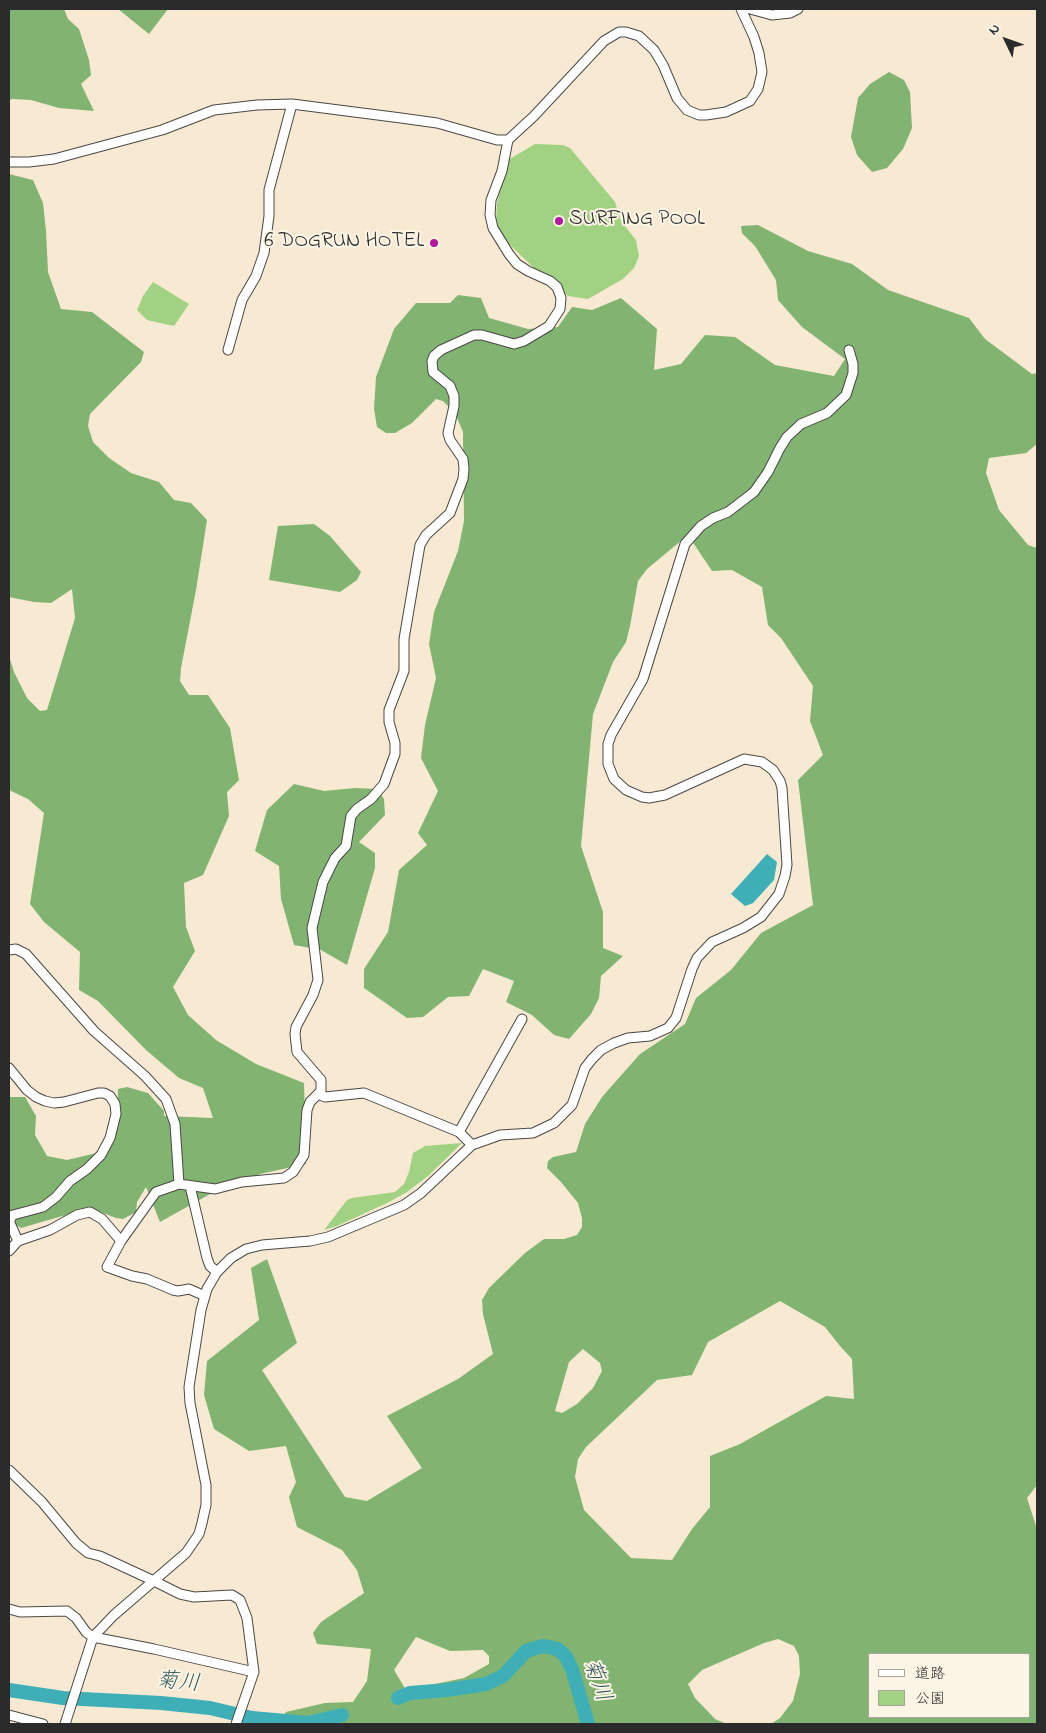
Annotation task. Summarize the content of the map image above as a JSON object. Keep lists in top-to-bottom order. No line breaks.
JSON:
{"water":["菊川"],"places":["SURFING POOL","6 DOGRUN HOTEL"],"legend":["道路","公園"],"north":"top left"}
